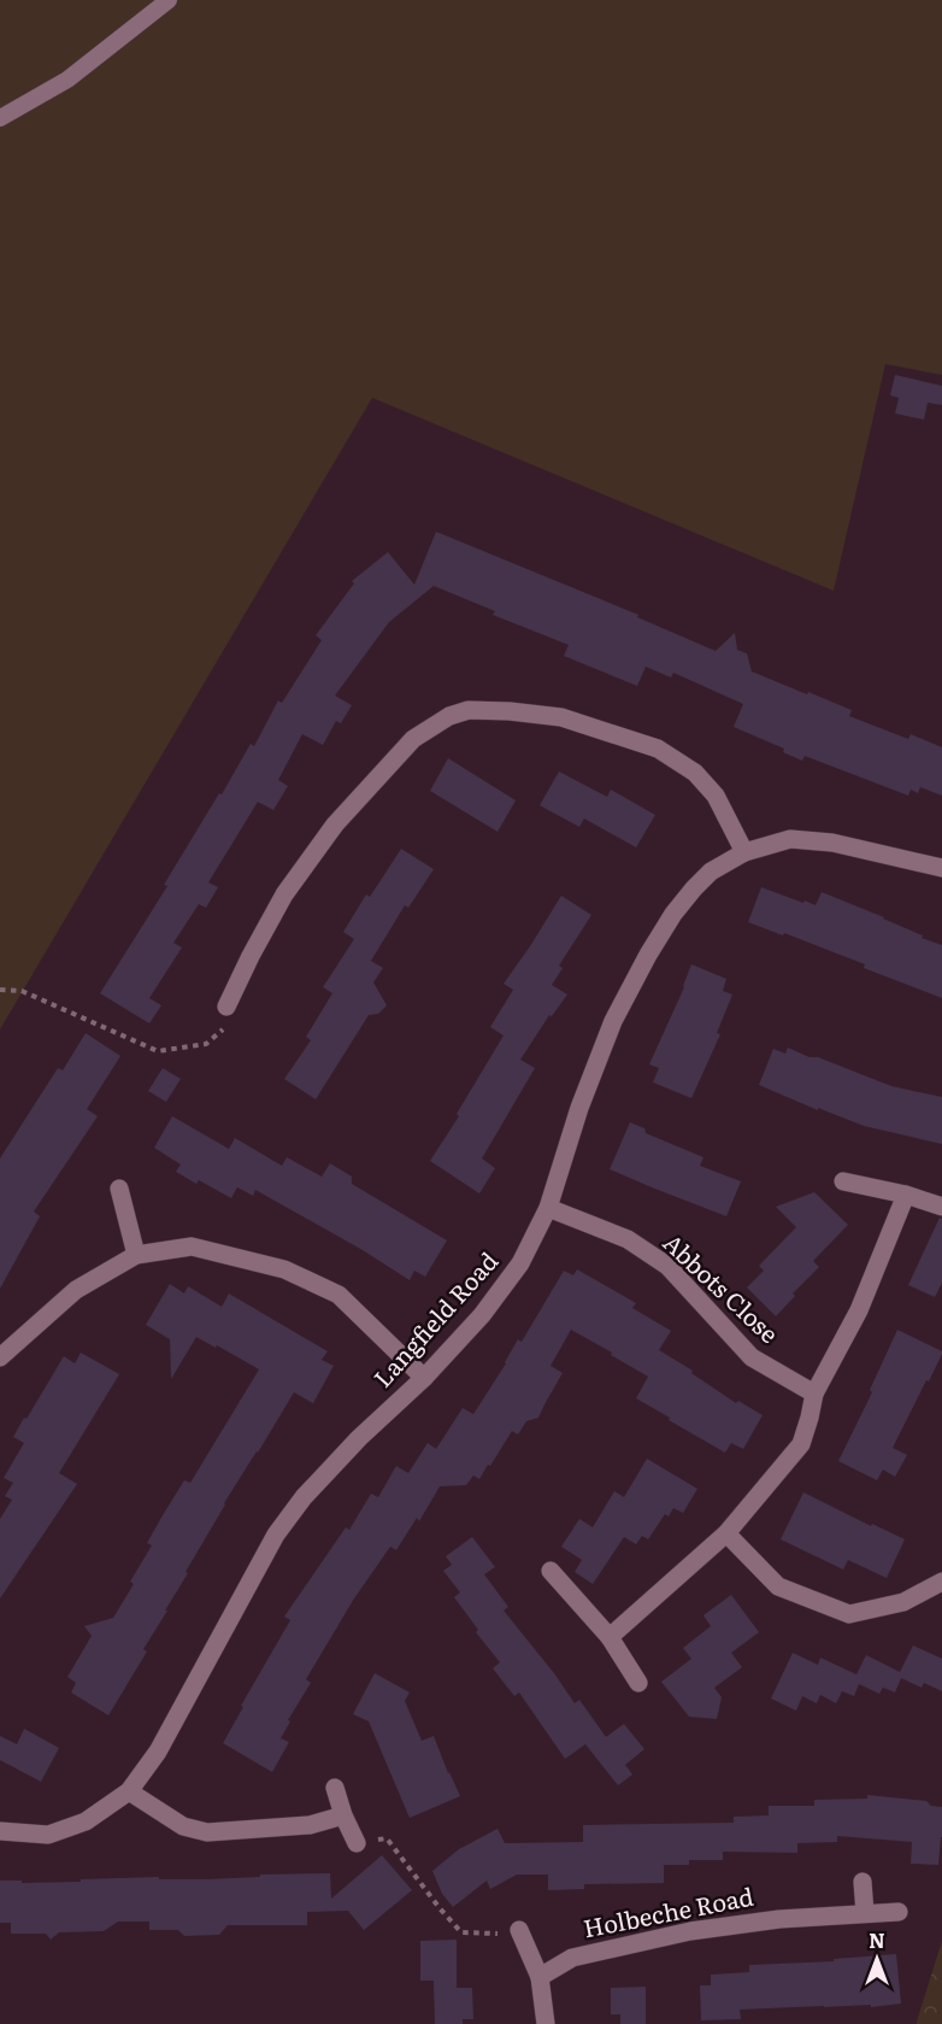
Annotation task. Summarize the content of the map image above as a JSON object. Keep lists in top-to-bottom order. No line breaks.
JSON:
{"streets":{"street":["Abbots Close","Langfield Road","Holbeche Road"]},"crossings":[["Abbots Close","Langfield Road"]],"north":"top"}
